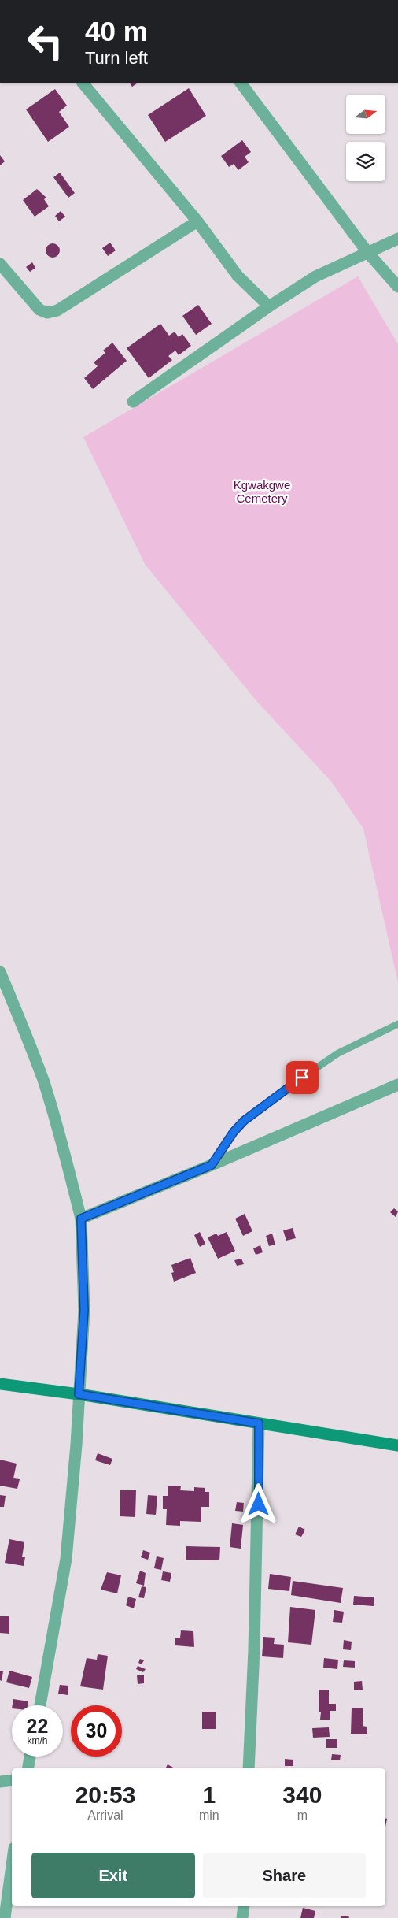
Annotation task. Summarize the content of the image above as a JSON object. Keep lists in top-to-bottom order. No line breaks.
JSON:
{"parks":["Kgwakgwe Cemetery"],"north":"right","page":{"turn":["40 m","Turn left"],"speed":"22 km/h","limit":"30","eta":["20:53","Arrival","1","min","340","m"],"buttons":["Exit","Share"]}}
